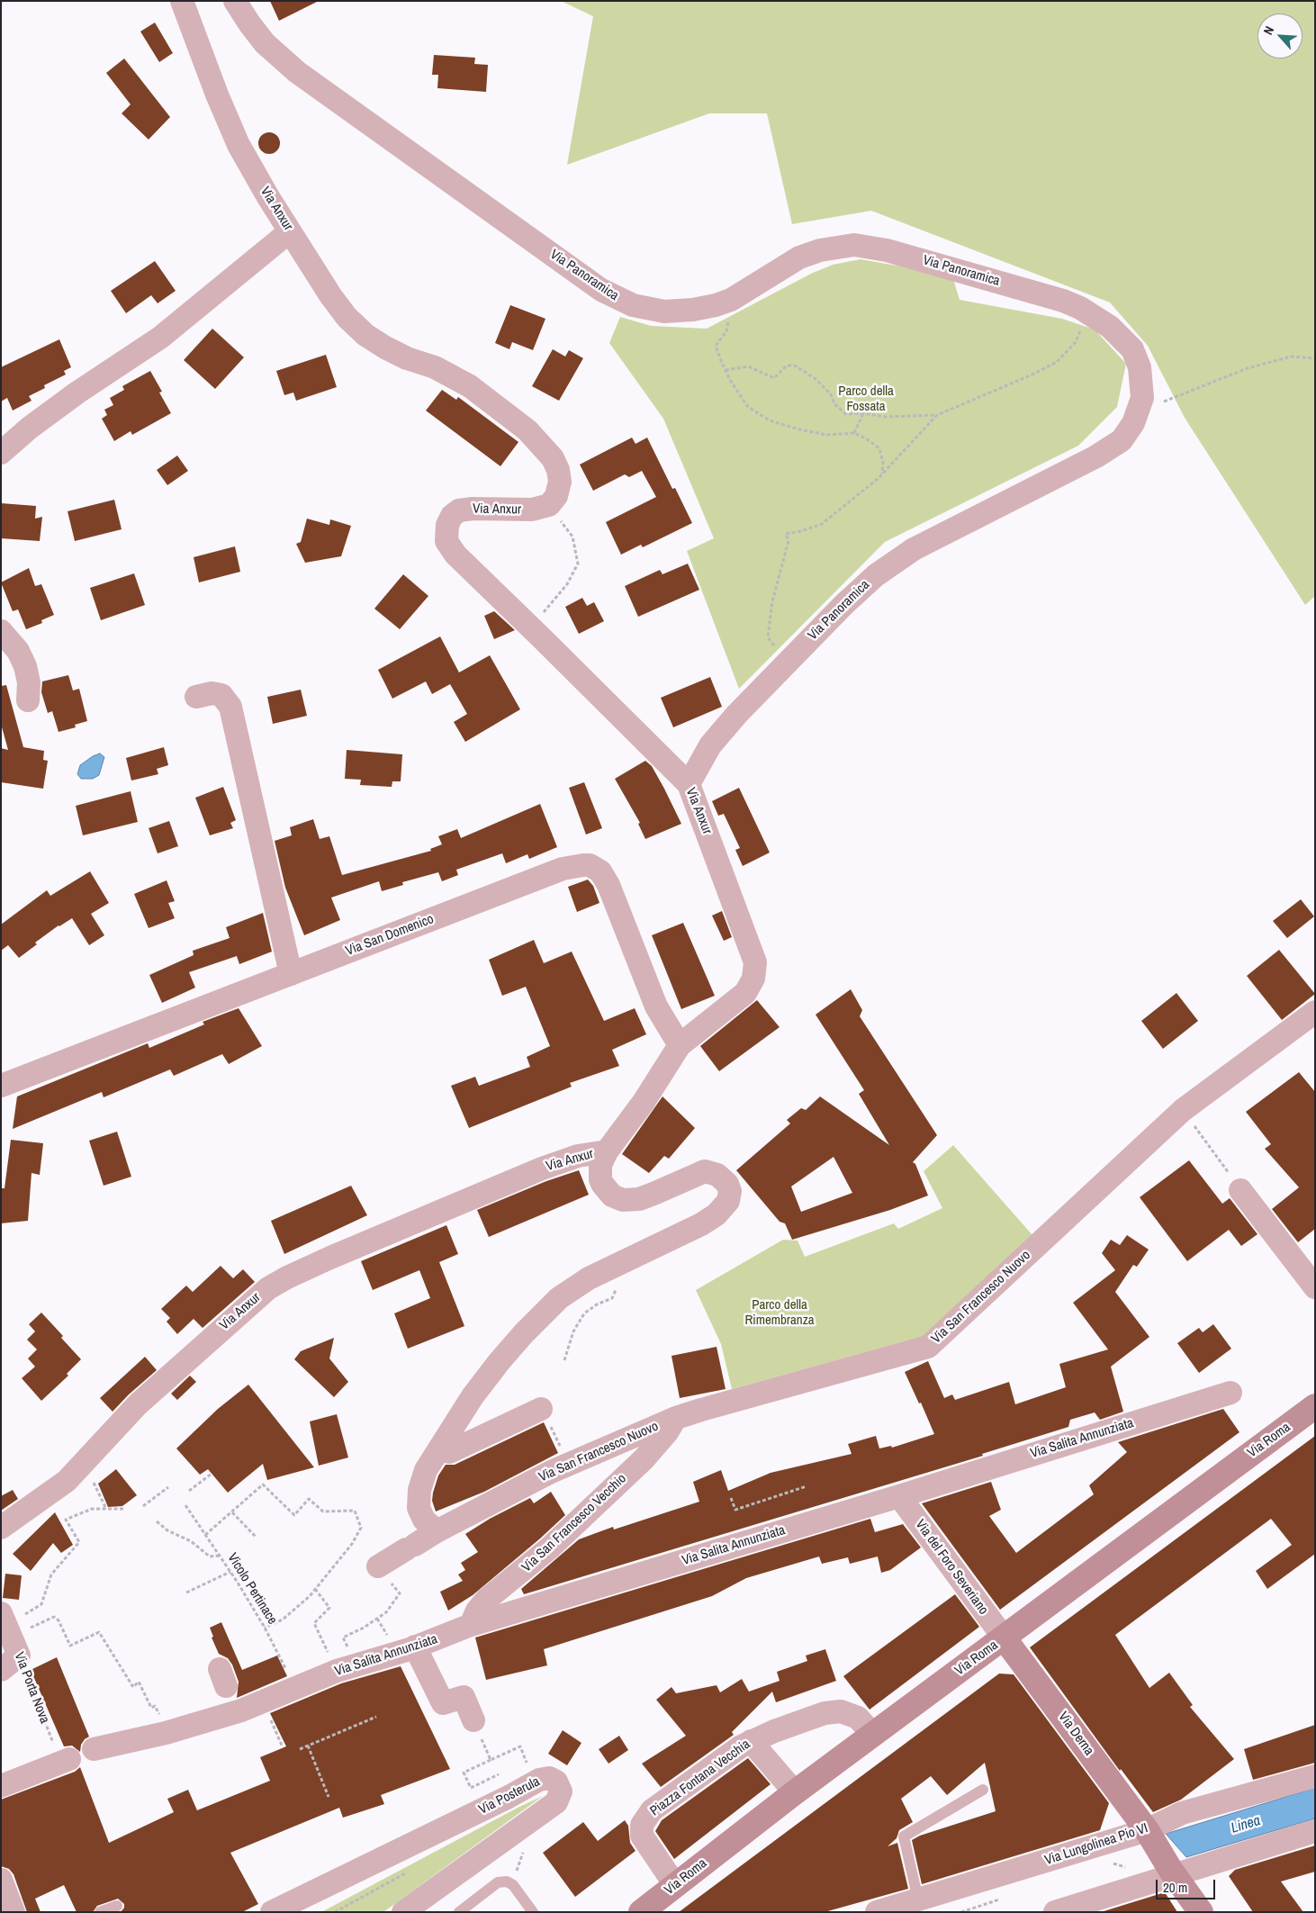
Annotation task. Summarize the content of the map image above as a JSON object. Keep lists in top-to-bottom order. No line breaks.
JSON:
{"streets":{"main road":["Via Roma","Via Derna"],"street":["Via Anxur","Via Panoramica","Via San Domenico","Via San Francesco Nuovo","Via Salita Annunziata","Via San Francesco Vecchio","Via del Foro Severiano","Piazza Fontana Vecchia","Via Posterula","Via Lungolinea Pio VI"],"path":["Vicolo Pertinace","Via Porta Nova"]},"crossings":[["Via Anxur","Via Panoramica"],["Via Anxur","Via San Domenico"],["Via San Francesco Nuovo","Via San Francesco Vecchio"],["Via Salita Annunziata","Via San Francesco Vecchio"],["Via Salita Annunziata","Via del Foro Severiano"],["Via Salita Annunziata","Vicolo Pertinace"],["Via Roma","Via del Foro Severiano"],["Via Roma","Via Derna"],["Via Roma","Piazza Fontana Vecchia"],["Via del Foro Severiano","Via Derna"],["Via Derna","Via Lungolinea Pio VI"]],"water":["Linea"],"parks":["Parco della Fossata","Parco della Rimembranza"],"scale_bar":"20 m","north":"top left"}
